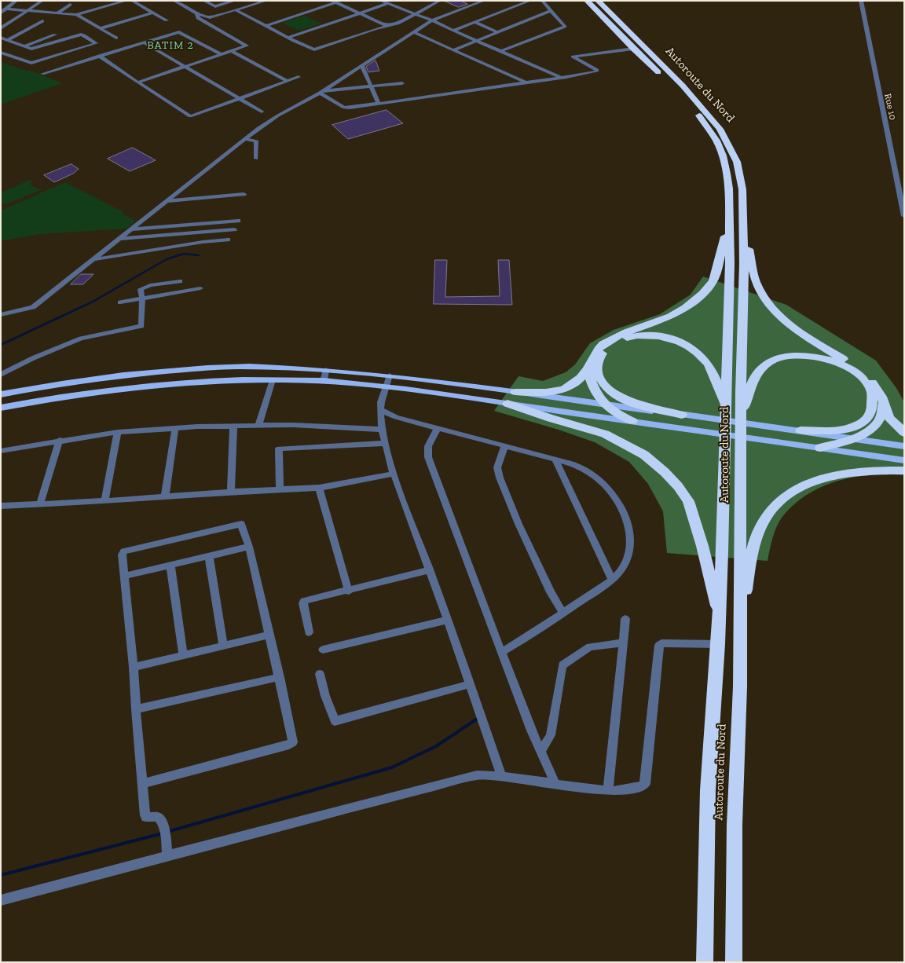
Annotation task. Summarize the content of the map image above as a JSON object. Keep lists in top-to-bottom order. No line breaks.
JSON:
{"streets":{"highway":["Autoroute du Nord"],"street":["Rue 10"]},"districts":["BATIM 2"]}
